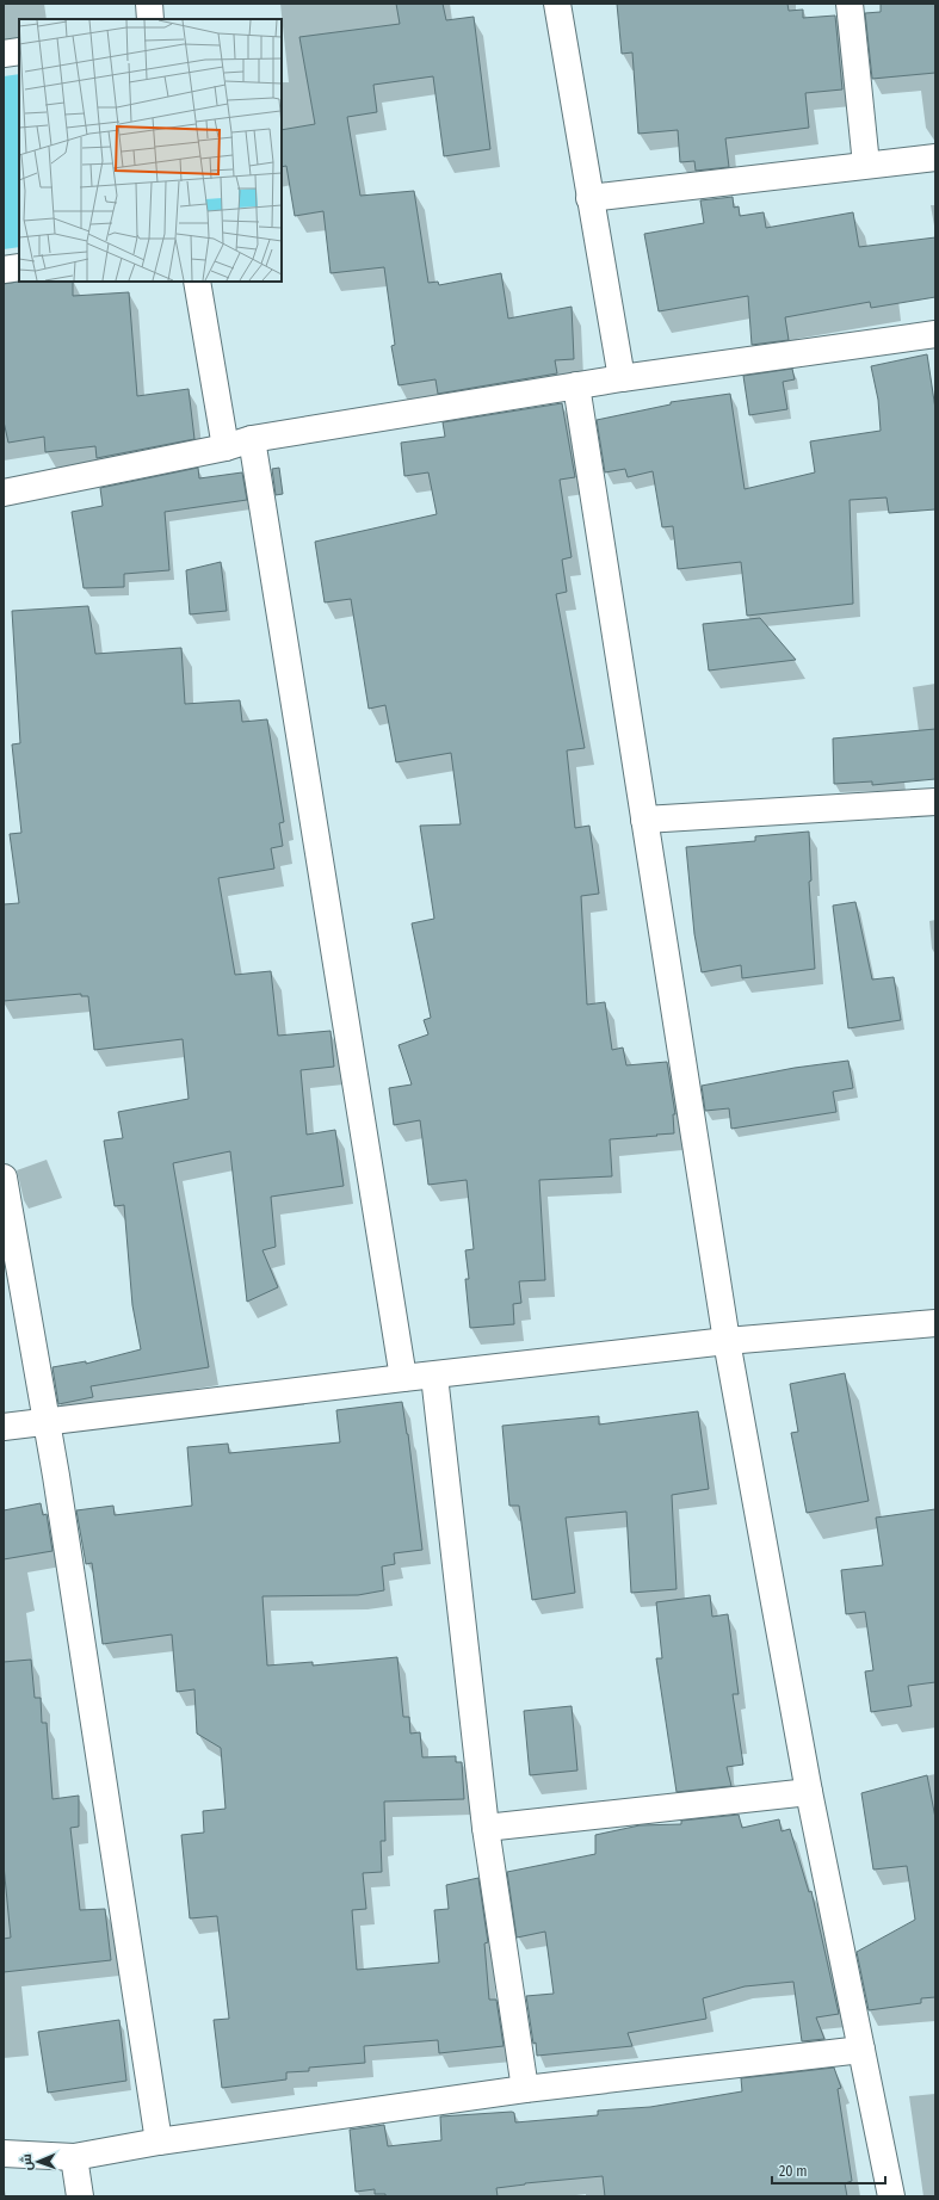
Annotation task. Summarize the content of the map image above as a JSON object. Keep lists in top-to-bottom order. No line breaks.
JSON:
{"scale_bar":"20 m","north":"left"}
